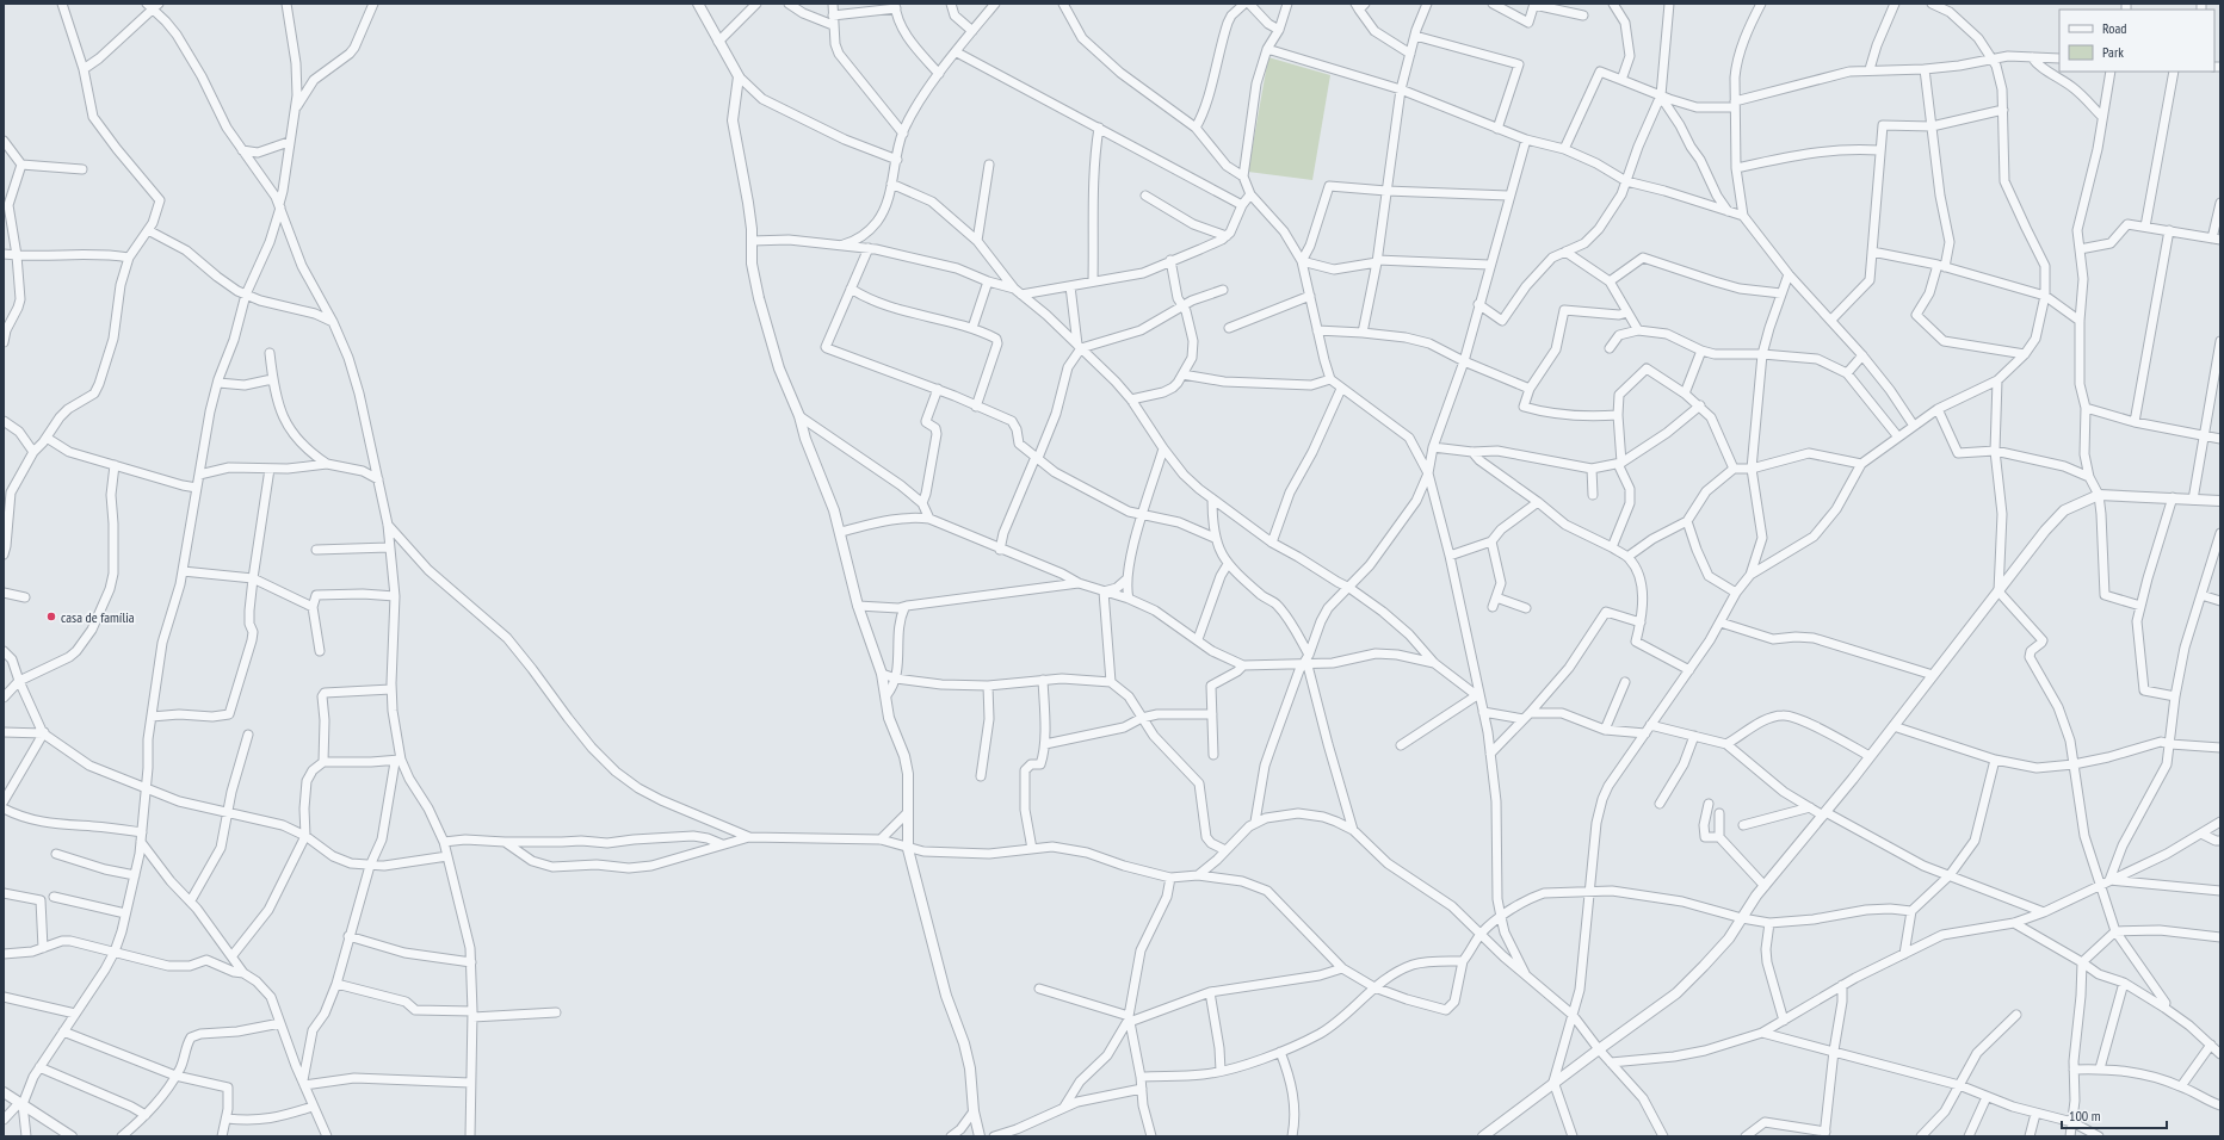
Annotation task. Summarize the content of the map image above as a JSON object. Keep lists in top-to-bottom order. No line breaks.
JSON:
{"places":["casa de família"],"legend":["Road","Park"],"scale_bar":"100 m"}
